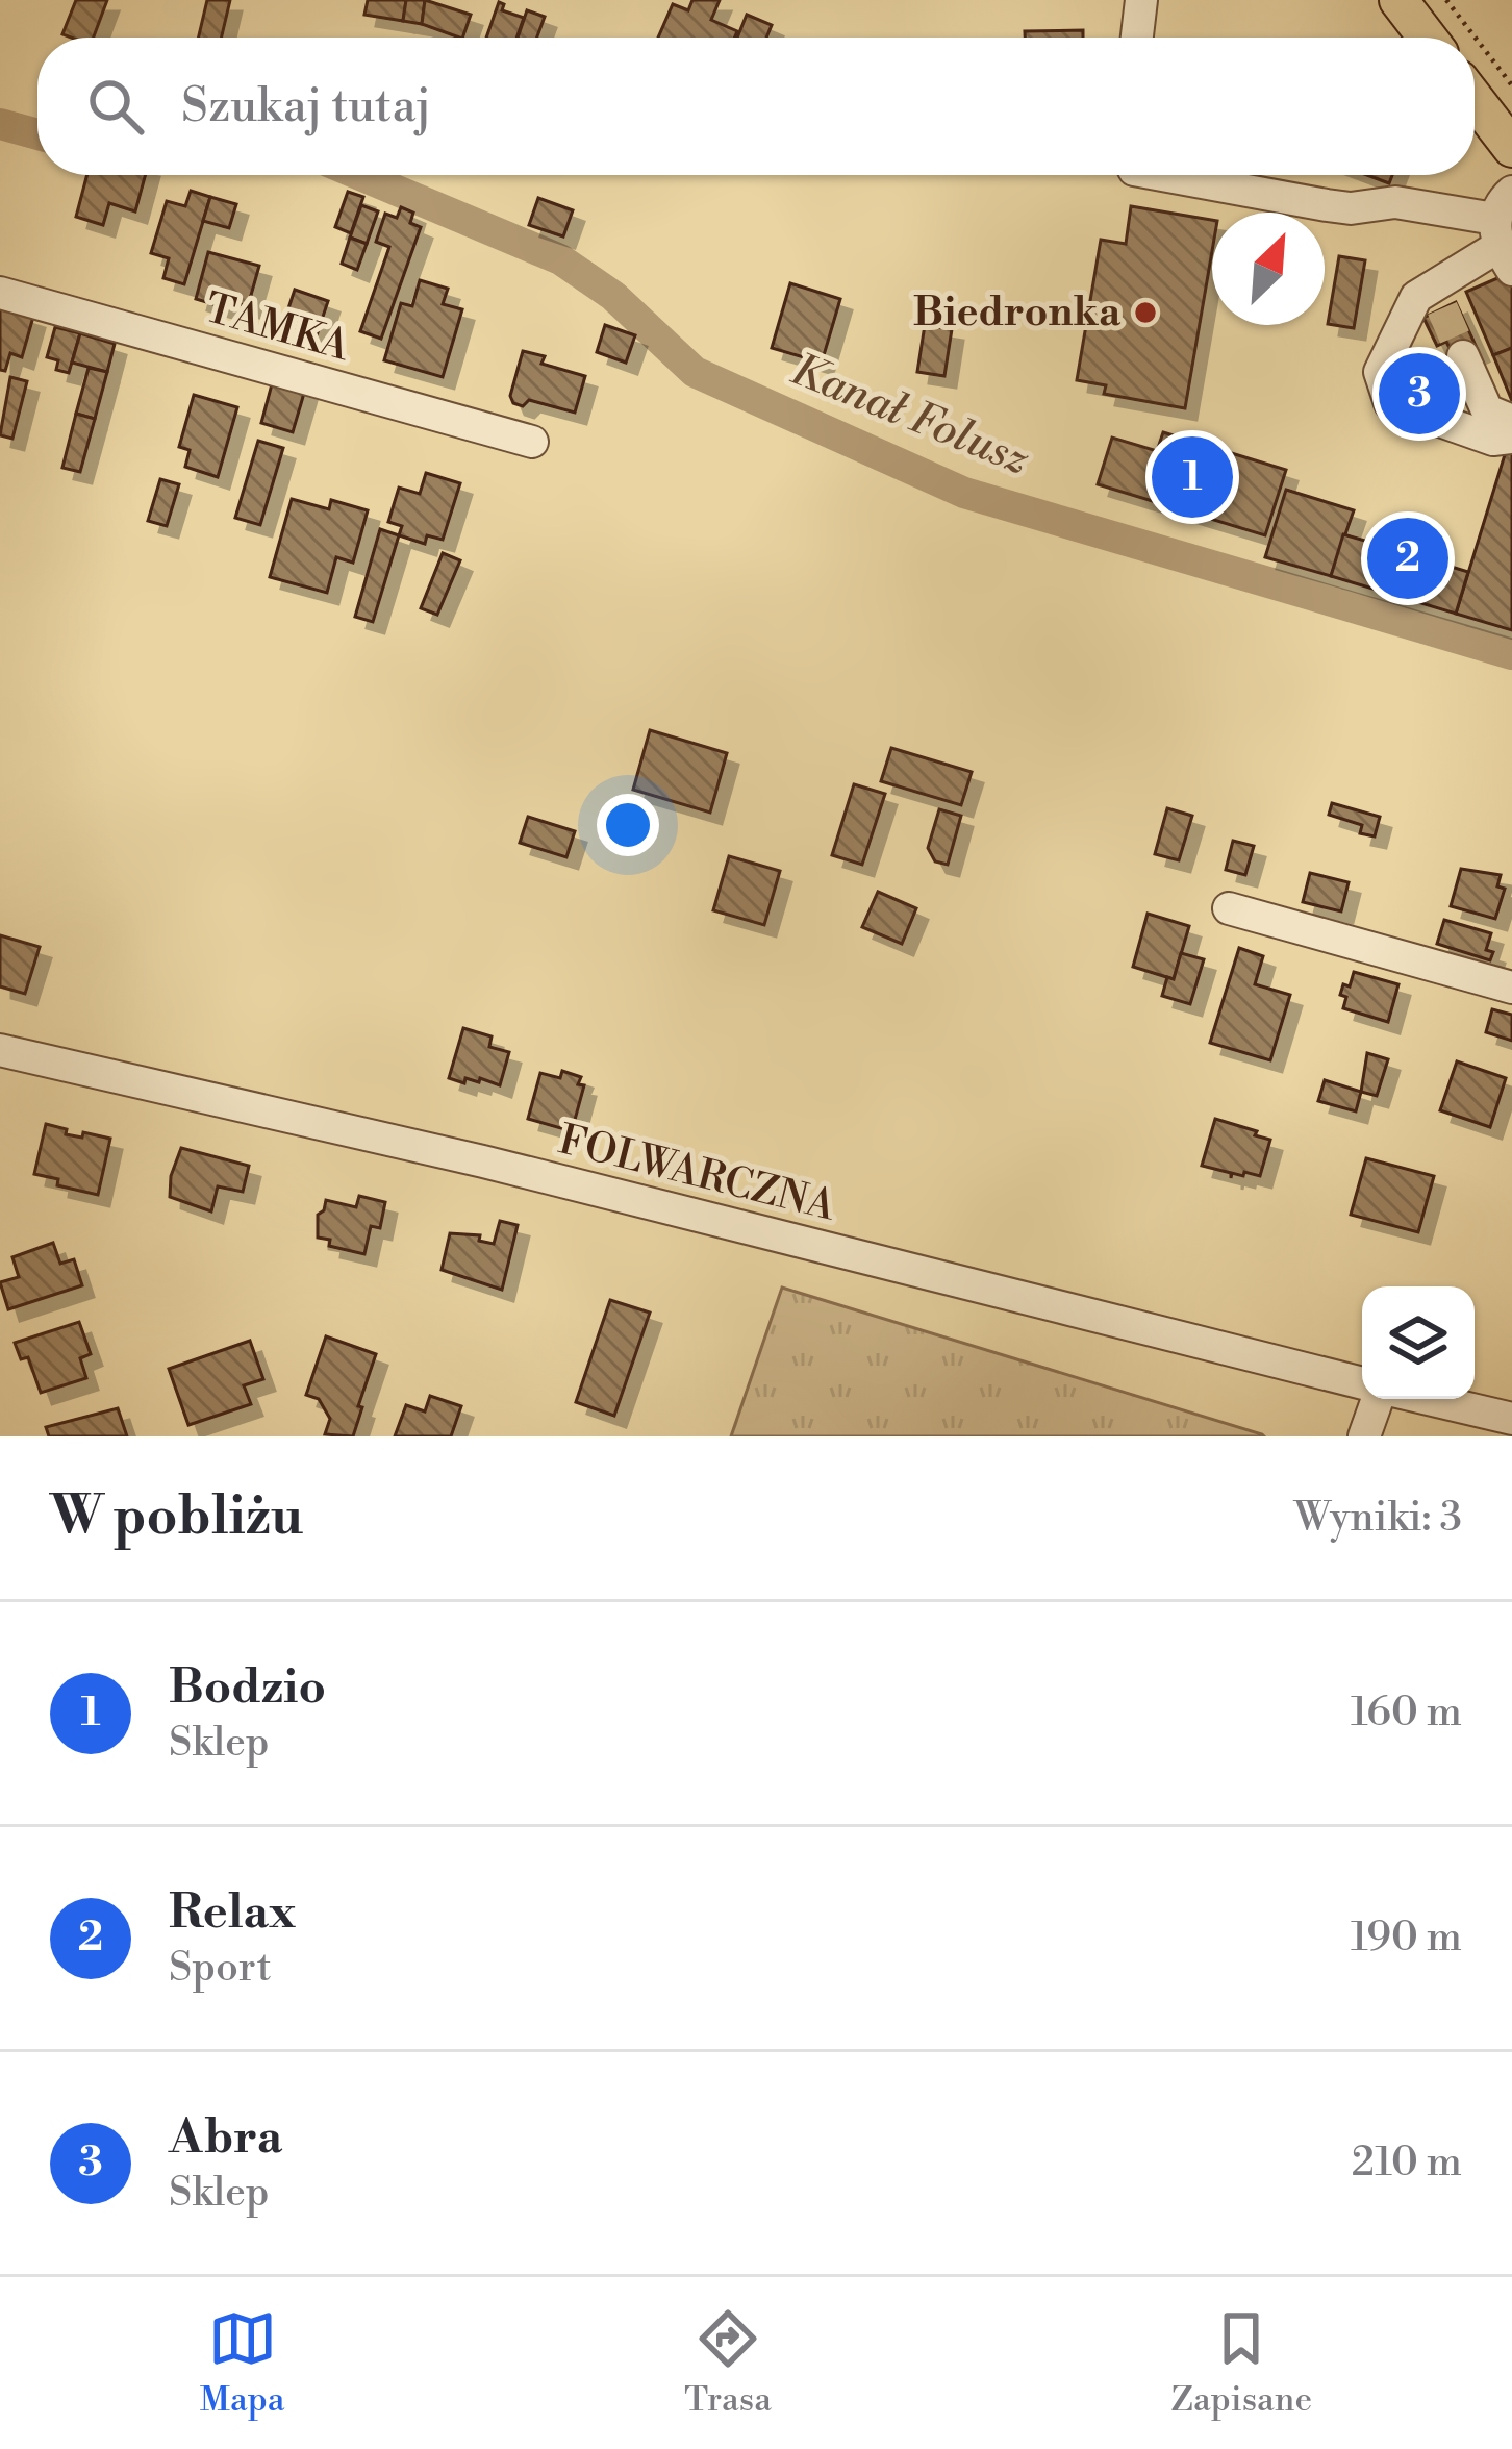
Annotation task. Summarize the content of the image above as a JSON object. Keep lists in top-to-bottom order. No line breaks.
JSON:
{"streets":{"street":["TAMKA","FOLWARCZNA"]},"water":["Kanał Folusz"],"places":["Biedronka"],"north":"top right","page":{"search":"Szukaj tutaj","pins":["3","1","2"],"heading":["W pobliżu","Wyniki: 3"],"list":[{"mark":"1","name":"Bodzio","note":"Sklep","value":"160 m"},{"mark":"2","name":"Relax","note":"Sport","value":"190 m"},{"mark":"3","name":"Abra","note":"Sklep","value":"210 m"}],"nav":["Mapa","Trasa","Zapisane"]}}
